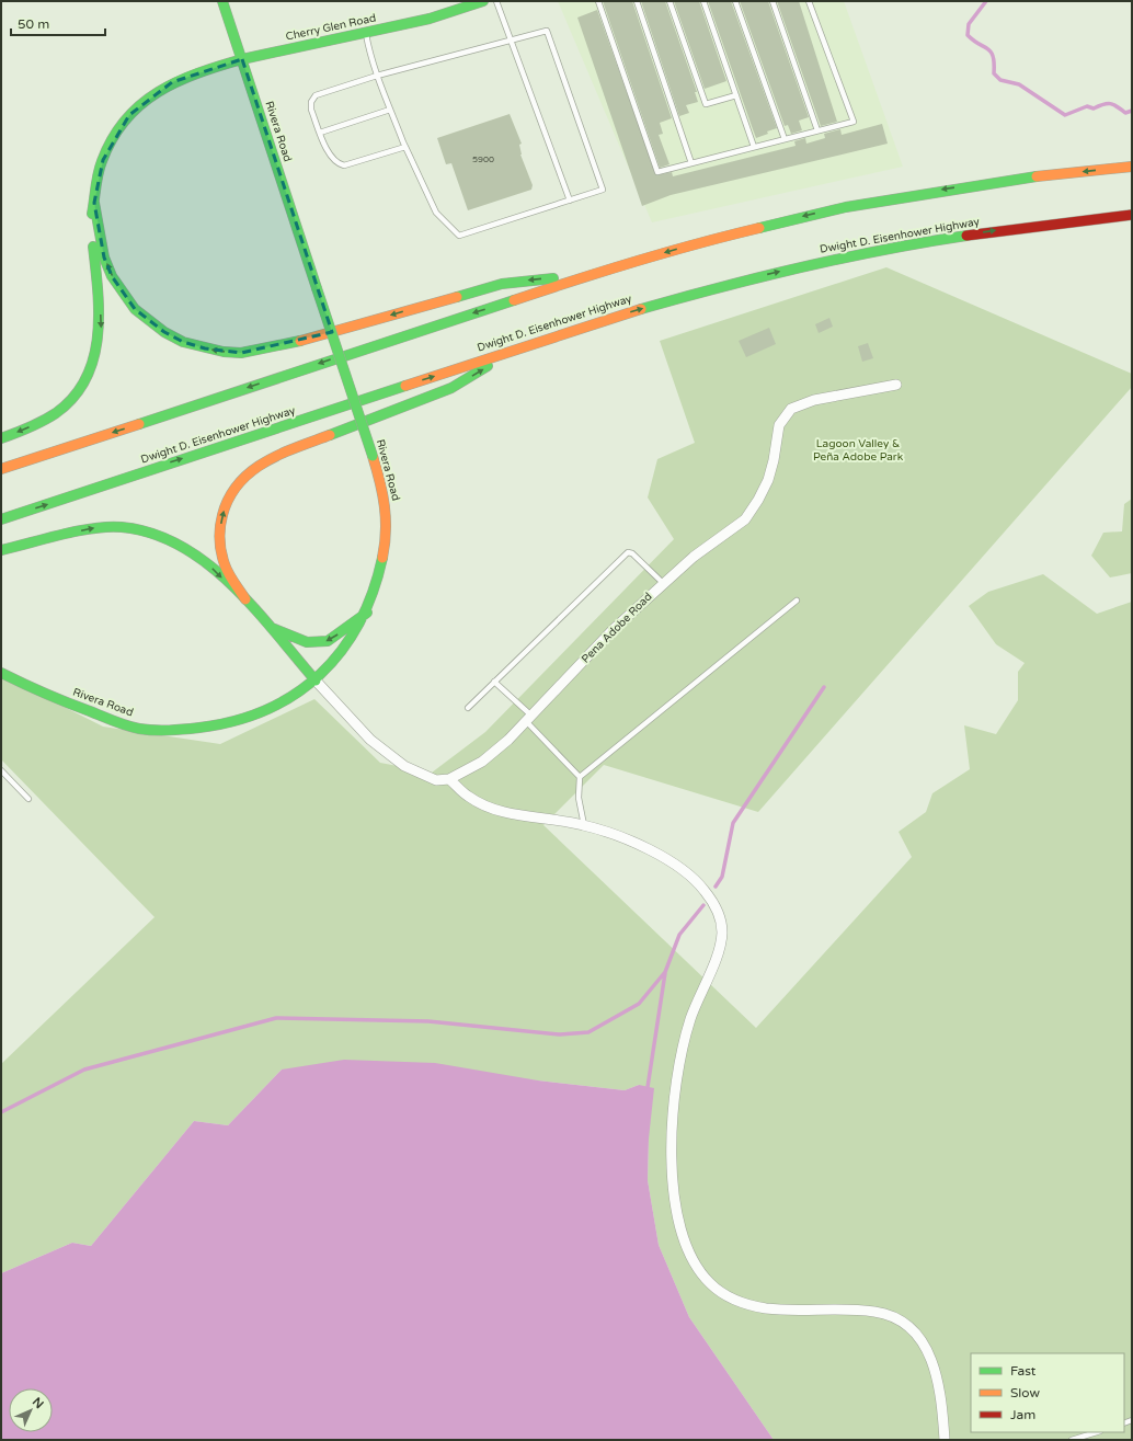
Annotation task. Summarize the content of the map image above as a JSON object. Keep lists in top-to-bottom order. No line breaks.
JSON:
{"streets":{"main road":["Cherry Glen Road","Rivera Road","Dwight D. Eisenhower Highway"],"street":["Pena Adobe Road"]},"crossings":[["Cherry Glen Road","Rivera Road"]],"parks":["Lagoon Valley & Peña Adobe Park"],"house_numbers":["5900"],"legend":["Fast","Slow","Jam"],"scale_bar":"50 m","north":"top right"}
